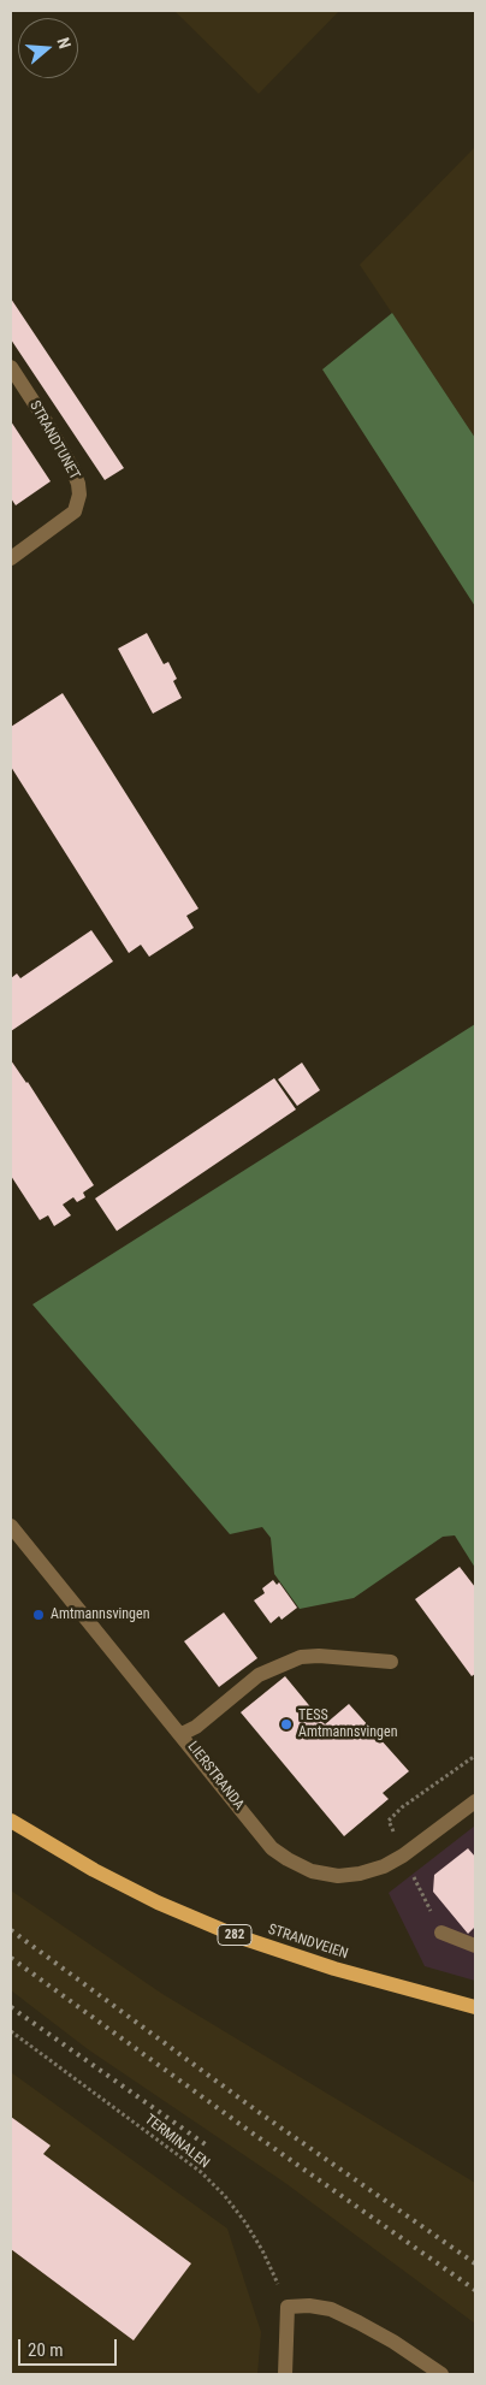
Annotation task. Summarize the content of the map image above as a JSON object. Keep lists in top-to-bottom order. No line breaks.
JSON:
{"streets":{"main road":["282","STRANDVEIEN"],"street":["STRANDTUNET","LIERSTRANDA"],"path":["TERMINALEN"]},"places":["Amtmannsvingen","TESS Amtmannsvingen"],"scale_bar":"20 m","north":"right"}
